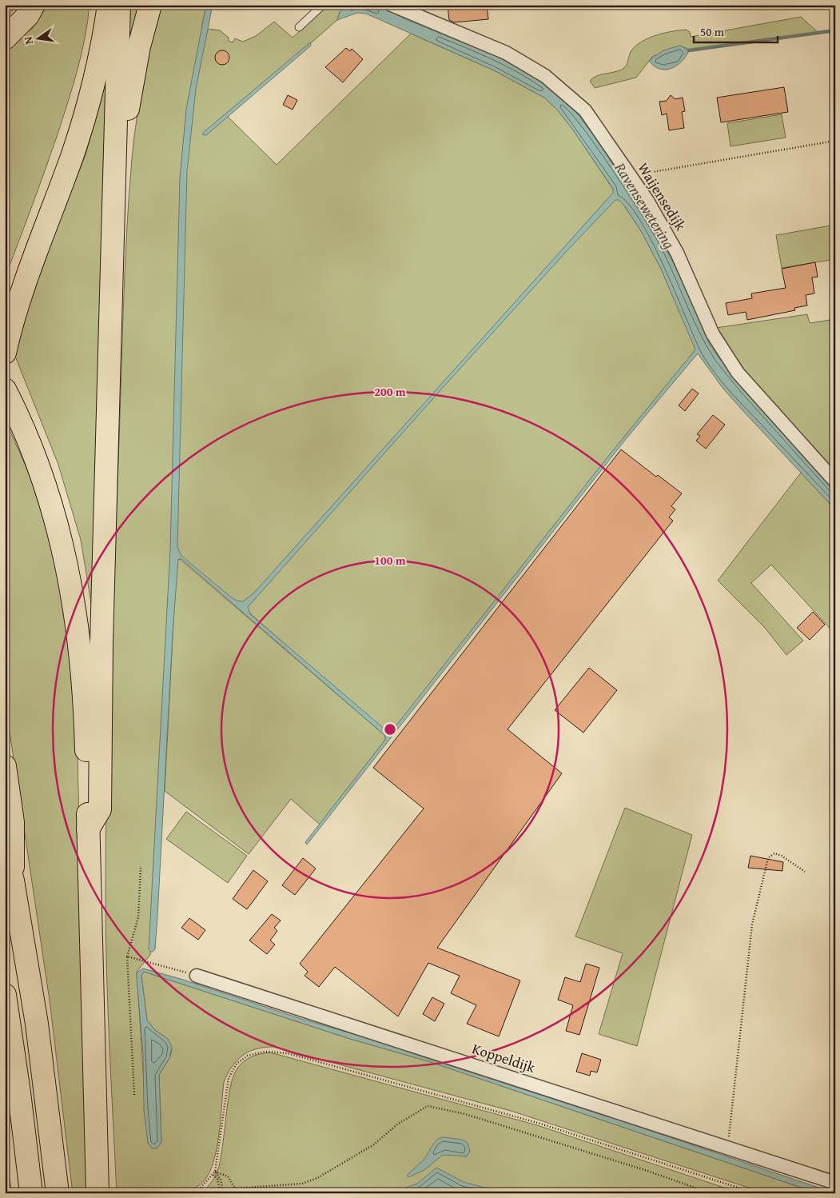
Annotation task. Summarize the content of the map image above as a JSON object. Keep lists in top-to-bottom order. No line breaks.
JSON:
{"streets":{"street":["Waijensedijk","Koppeldijk"]},"water":["Ravensewetering"],"scale_bar":"50 m","north":"left","rings":["200 m","100 m"]}
